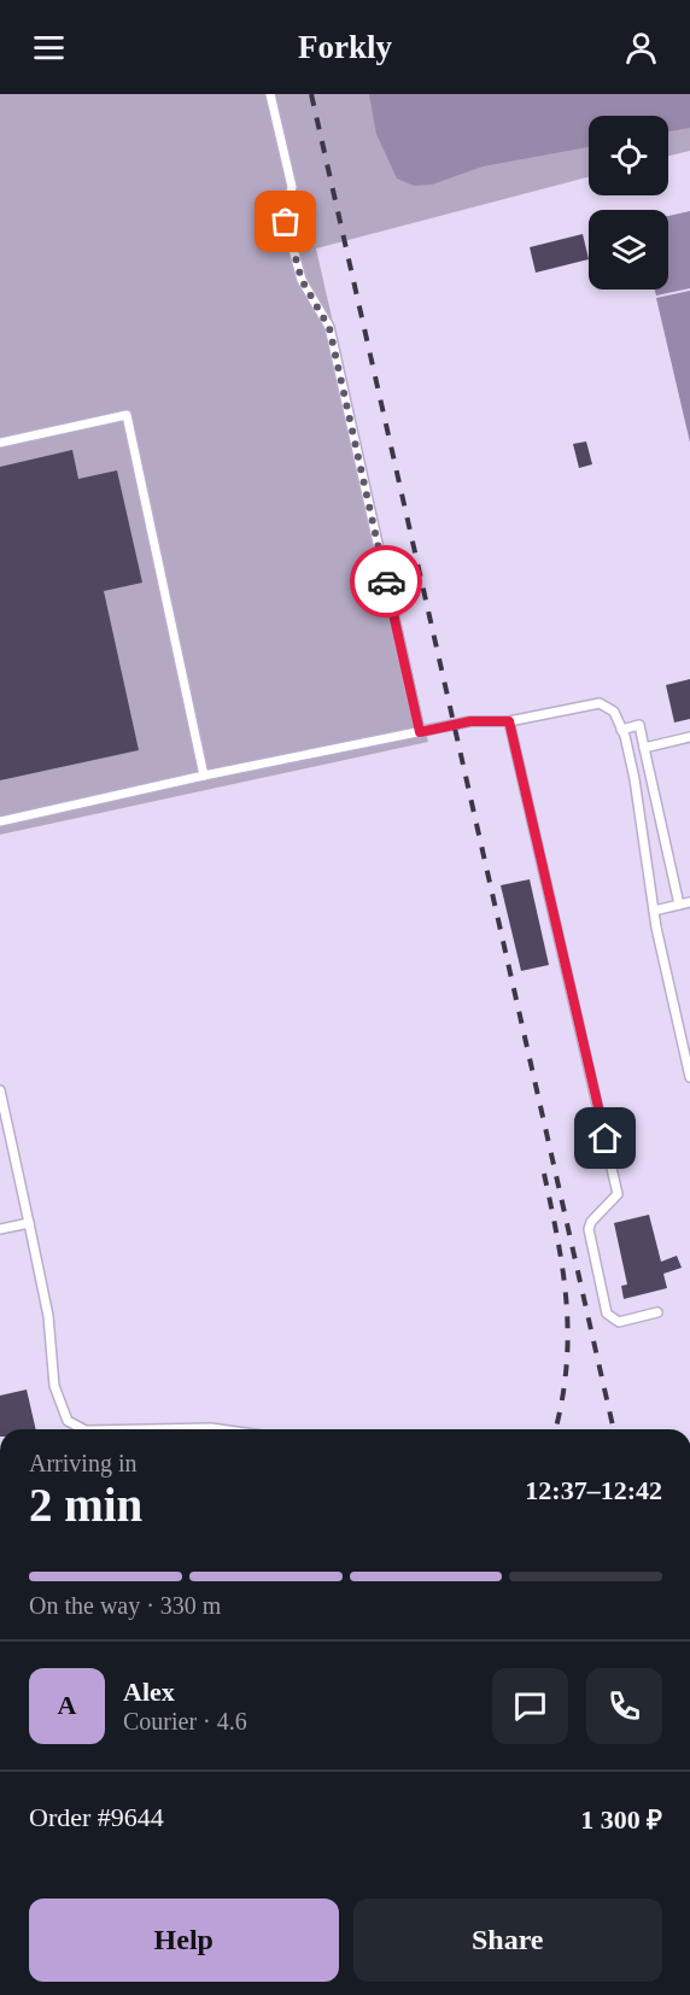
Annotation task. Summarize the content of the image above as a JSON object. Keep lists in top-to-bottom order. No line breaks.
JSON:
{"page":{"header":"Forkly","heading":["2 min","Arriving in","12:37–12:42"],"panel":["Alex","Courier · 4.6","Order #9644","1 300 ₽"],"bar":"On the way · 330 m","round":"A","buttons":["Help","Share"]}}
